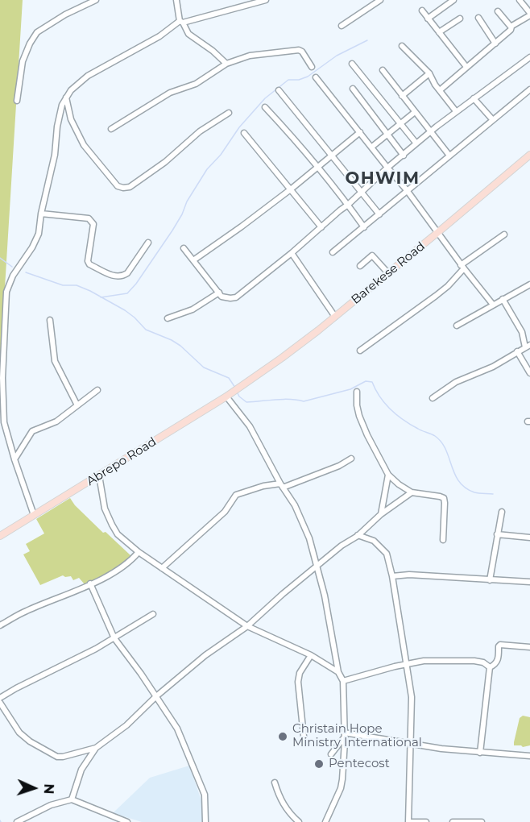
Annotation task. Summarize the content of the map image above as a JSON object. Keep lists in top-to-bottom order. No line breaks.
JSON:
{"streets":{"main road":["Barekese Road","Abrepo Road"]},"crossings":[["Barekese Road","Abrepo Road"]],"districts":["OHWIM"],"places":["Christain Hope Ministry International","Pentecost"],"north":"right"}
